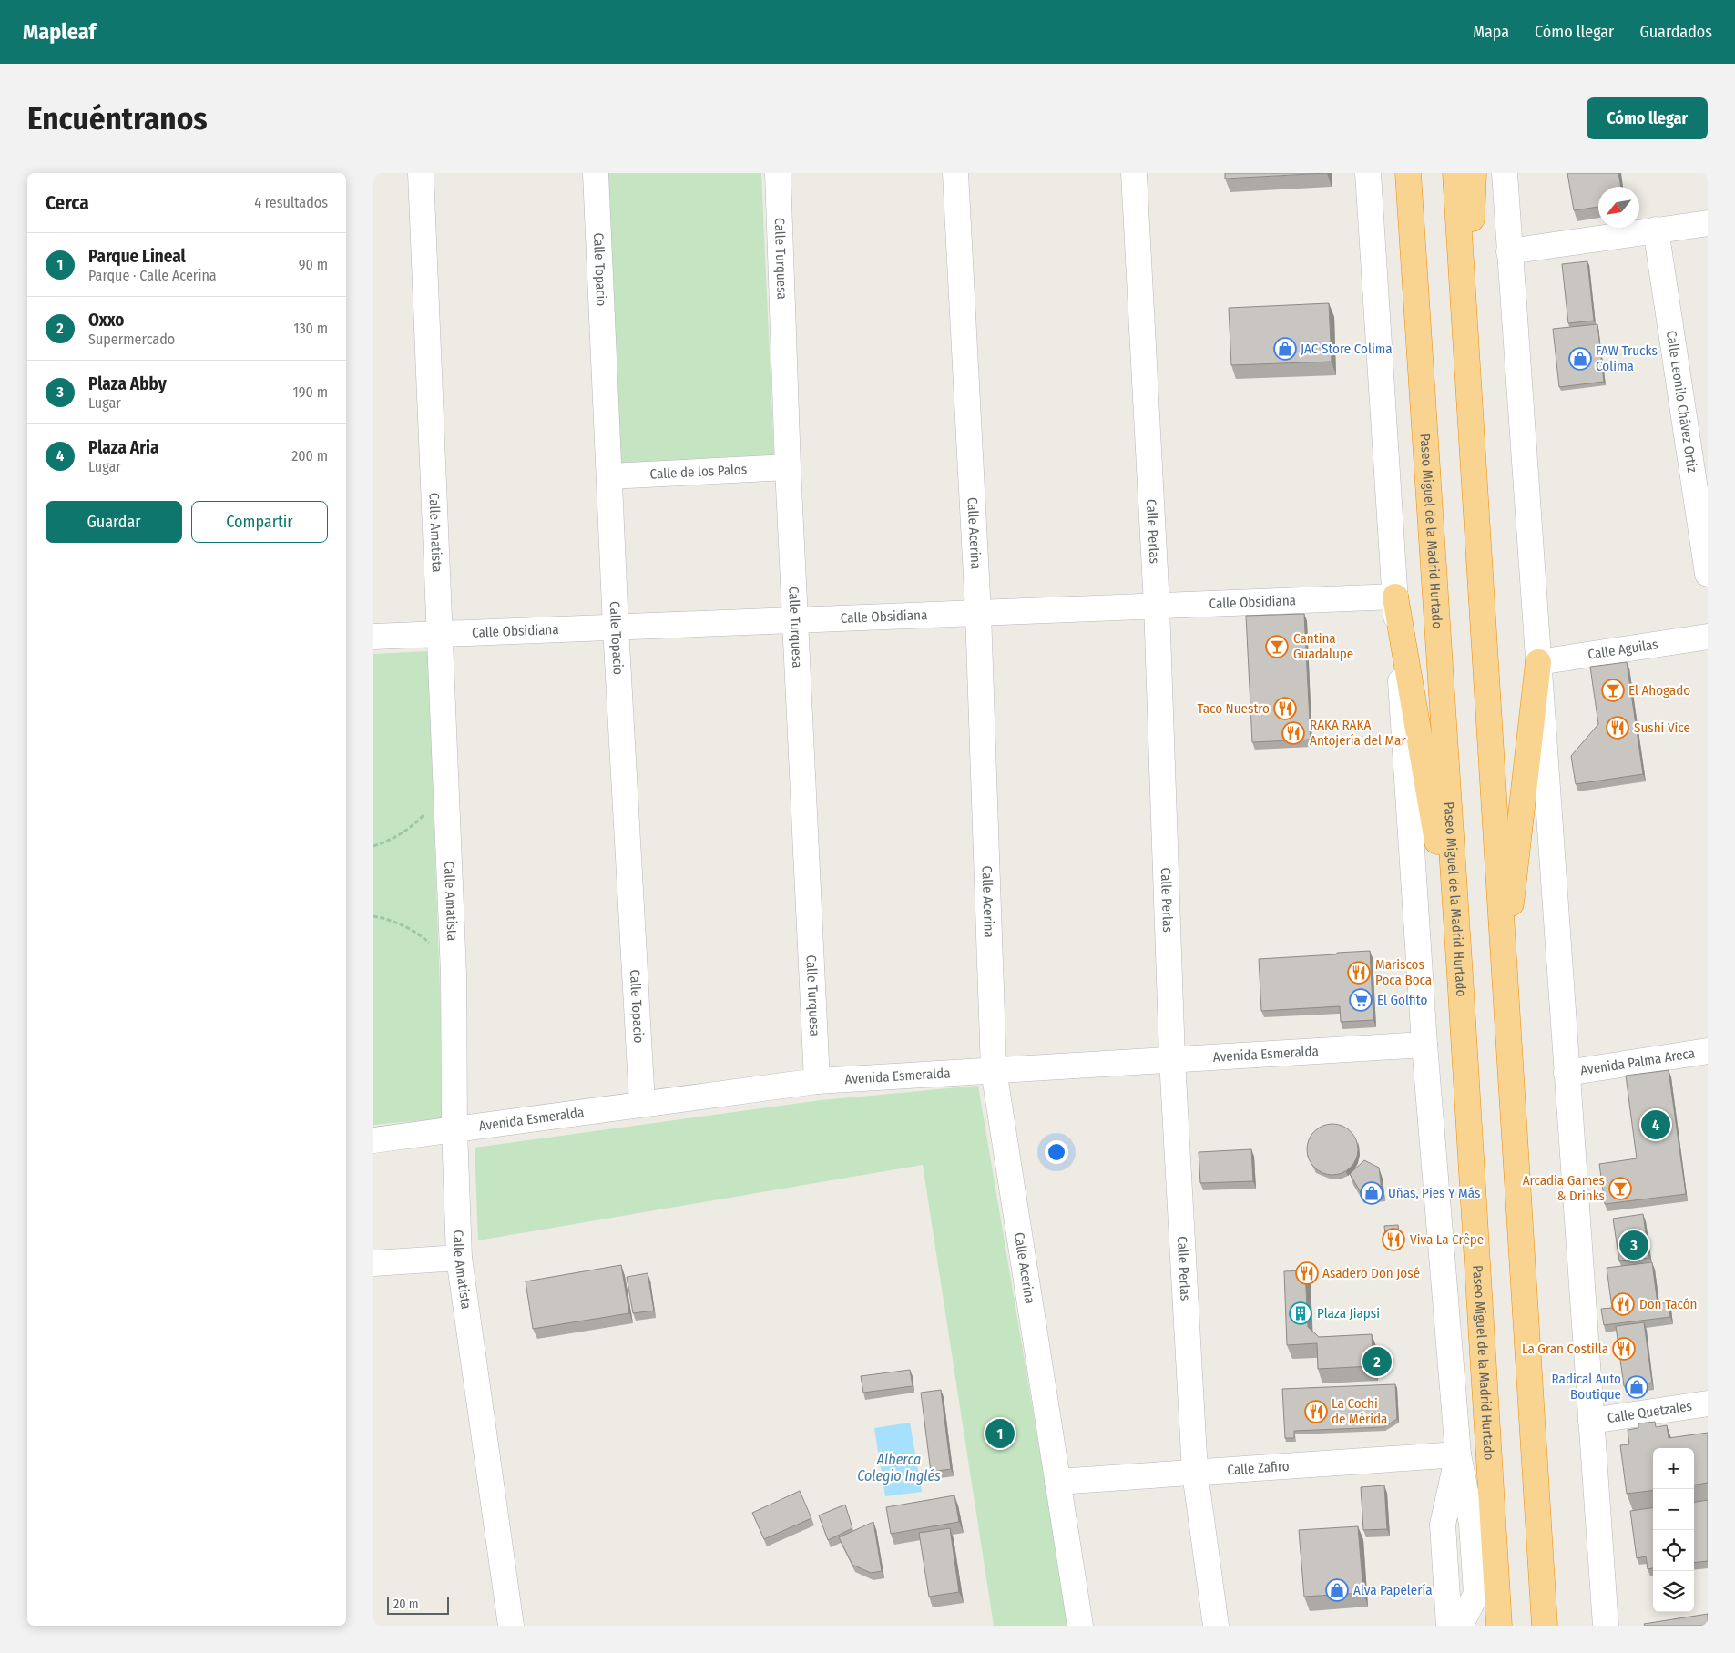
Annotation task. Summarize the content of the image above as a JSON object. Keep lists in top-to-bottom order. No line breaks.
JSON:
{"streets":{"highway":["Paseo Miguel de la Madrid Hurtado"],"street":["Calle Turquesa","Calle Topacio","Calle Leonilo Chávez Ortiz","Calle de los Palos","Calle Perlas","Calle Amatista","Calle Acerina","Calle Obsidiana","Calle Aguilas","Avenida Esmeralda","Avenida Palma Areca","Calle Quetzales","Calle Zafiro"]},"crossings":[["Calle Turquesa","Calle de los Palos"],["Calle Turquesa","Calle Obsidiana"],["Calle Turquesa","Avenida Esmeralda"],["Calle Topacio","Calle de los Palos"],["Calle Topacio","Calle Obsidiana"],["Calle Topacio","Avenida Esmeralda"],["Calle Perlas","Calle Obsidiana"],["Calle Perlas","Avenida Esmeralda"],["Calle Perlas","Calle Zafiro"],["Calle Amatista","Calle Obsidiana"],["Calle Amatista","Avenida Esmeralda"],["Calle Acerina","Calle Obsidiana"],["Calle Acerina","Avenida Esmeralda"],["Calle Acerina","Calle Zafiro"]],"water":["Alberca Colegio Inglés"],"places":{"shop":["JAC Store Colima","FAW Trucks Colima","Uñas, Pies Y Más","Radical Auto Boutique","Alva Papelería"],"bar":["Cantina Guadalupe","El Ahogado","Arcadia Games & Drinks"],"restaurant":["Taco Nuestro","Sushi Vice","RAKA RAKA Antojería del Mar","Mariscos Poca Boca","Viva La Crêpe","Asadero Don José","Don Tacón","La Gran Costilla","La Cochi de Mérida"],"supermarket":["El Golfito"],"building":["Plaza Jiapsi"]},"scale_bar":"20 m","north":"bottom left","page":{"header":"Mapleaf","nav":["Mapa","Cómo llegar","Guardados"],"buttons":["Cómo llegar",["Guardar","Compartir"]],"title":"Encuéntranos","heading":["Cerca","4 resultados"],"list":[{"mark":"1","name":"Parque Lineal","note":"Parque · Calle Acerina","value":"90 m"},{"mark":"2","name":"Oxxo","note":"Supermercado","value":"130 m"},{"mark":"3","name":"Plaza Abby","note":"Lugar","value":"190 m"},{"mark":"4","name":"Plaza Aria","note":"Lugar","value":"200 m"}],"pins":["4","3","2","1"],"map_buttons":["+","−"],"scale":"20 m"}}
